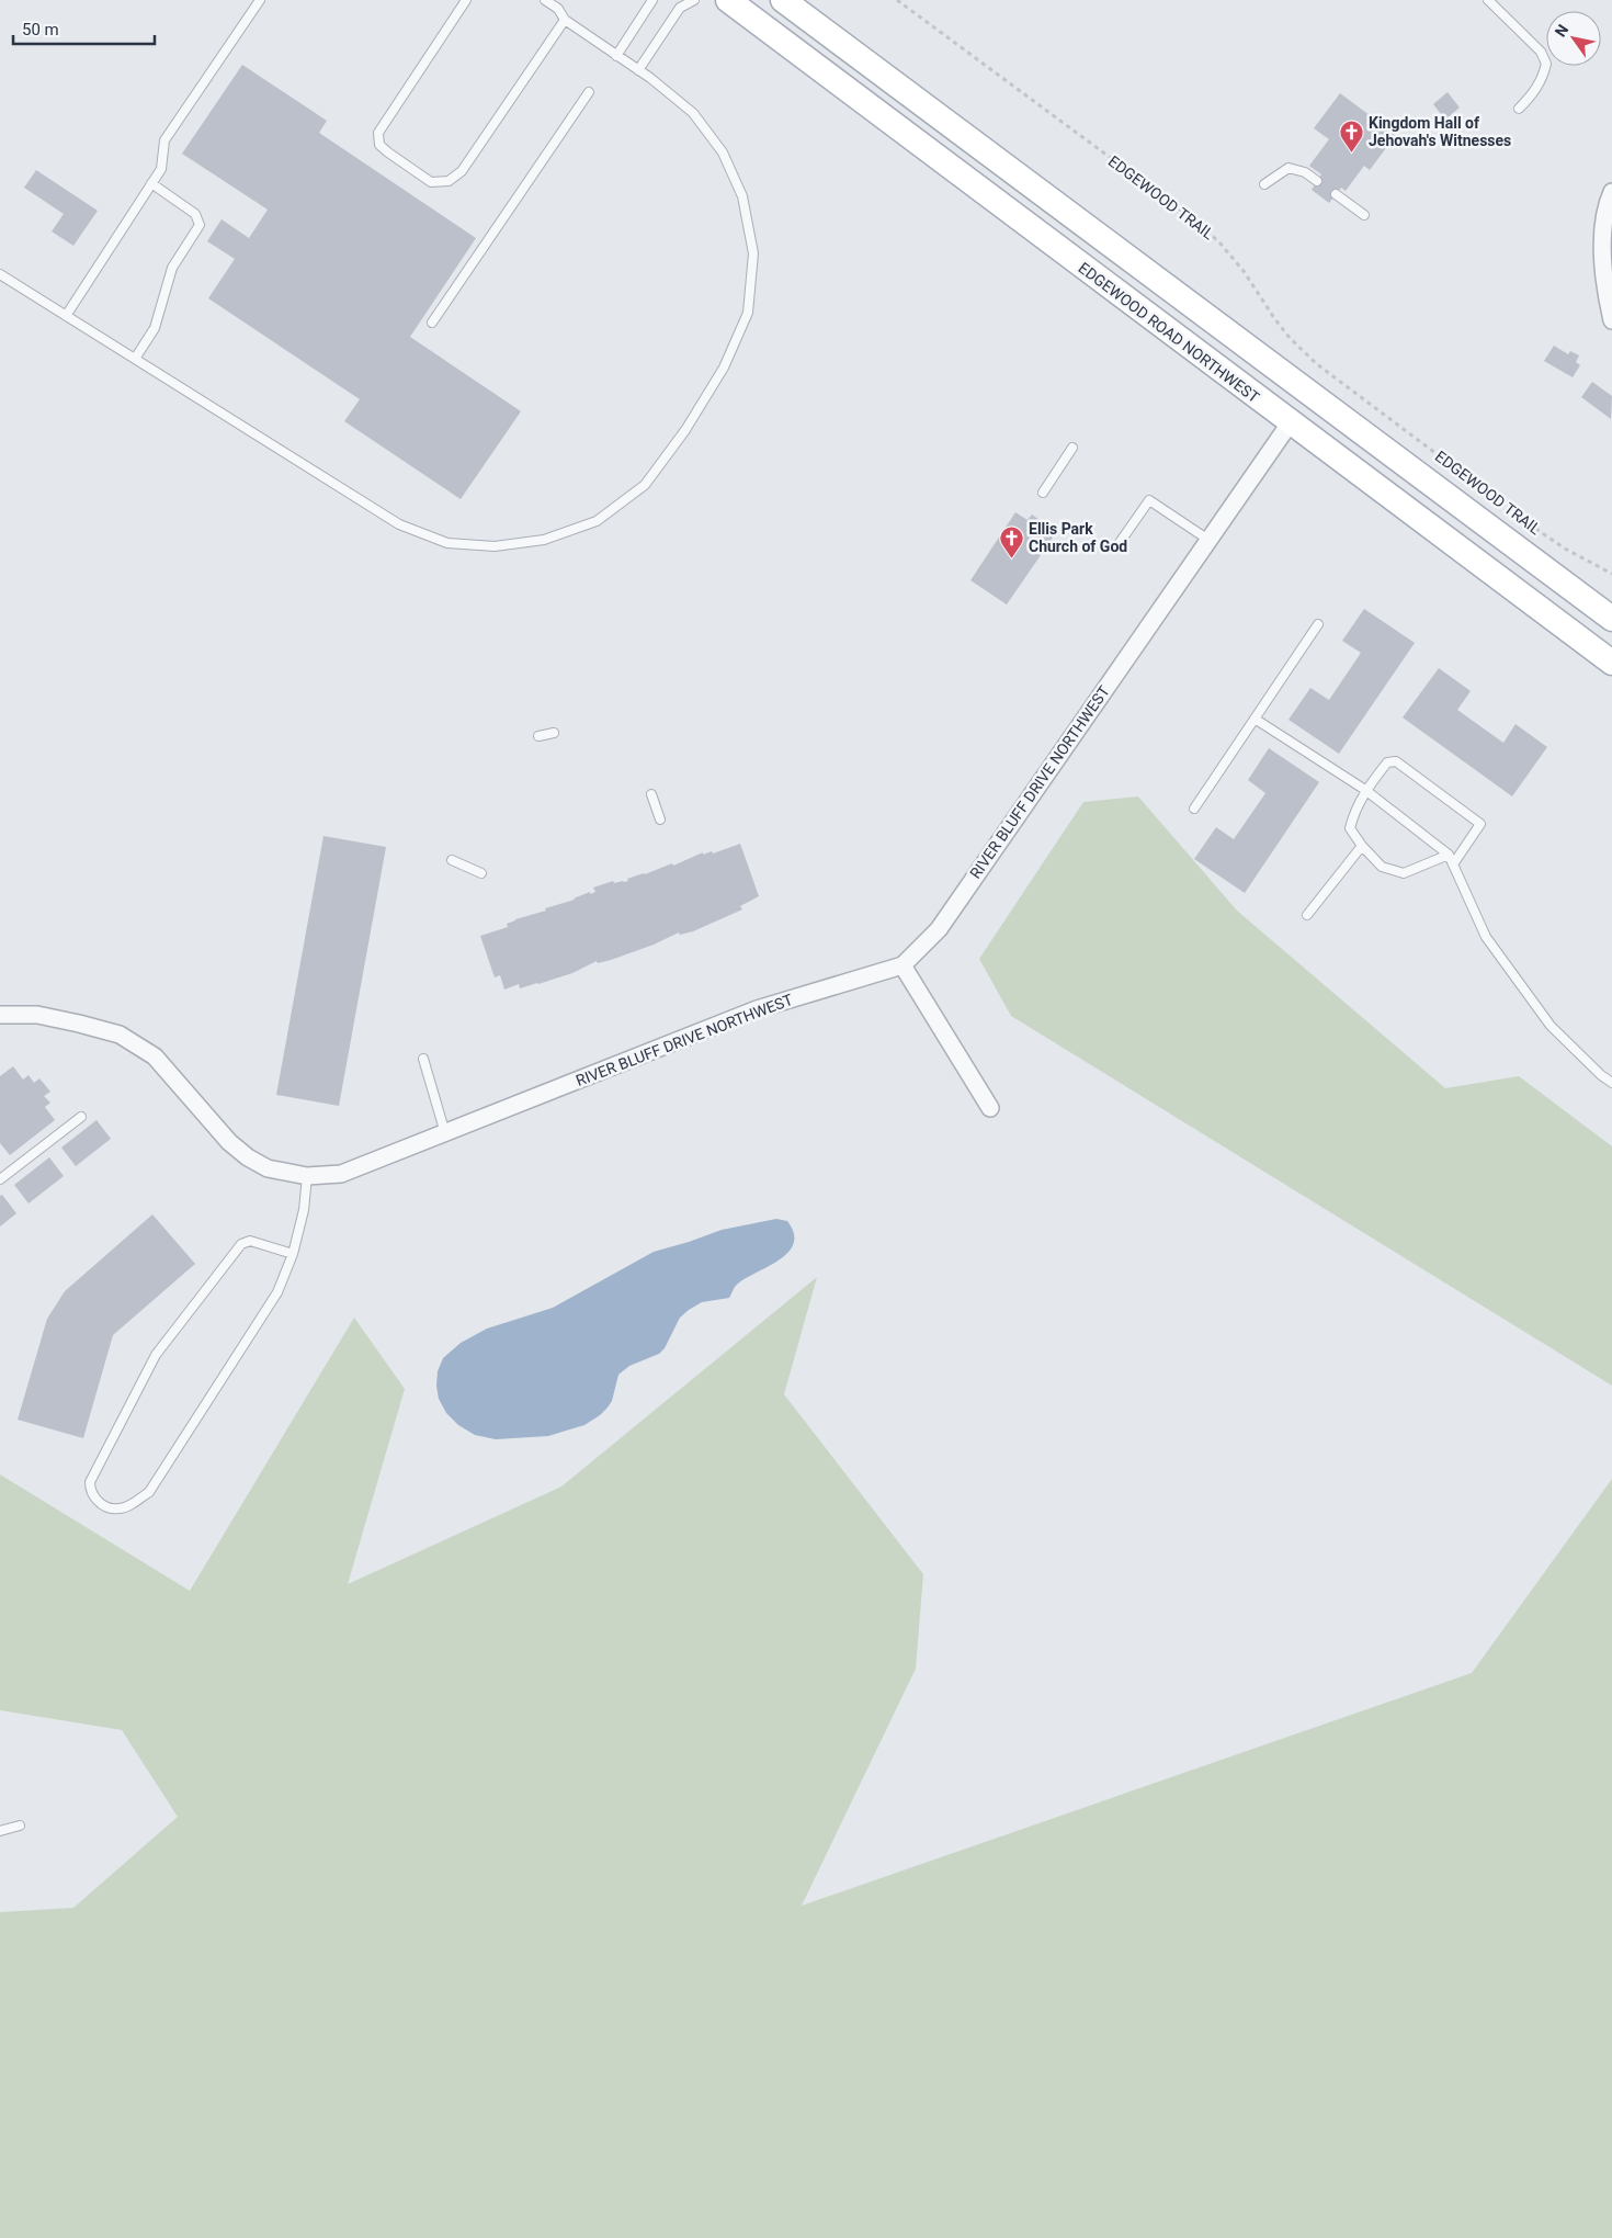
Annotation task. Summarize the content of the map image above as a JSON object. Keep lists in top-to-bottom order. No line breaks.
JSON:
{"streets":{"main road":["EDGEWOOD ROAD NORTHWEST"],"street":["RIVER BLUFF DRIVE NORTHWEST"],"path":["EDGEWOOD TRAIL"]},"crossings":[["EDGEWOOD ROAD NORTHWEST","RIVER BLUFF DRIVE NORTHWEST"]],"places":{"church":["Kingdom Hall of Jehovah's Witnesses","Ellis Park Church of God"]},"scale_bar":"50 m","north":"top left"}
